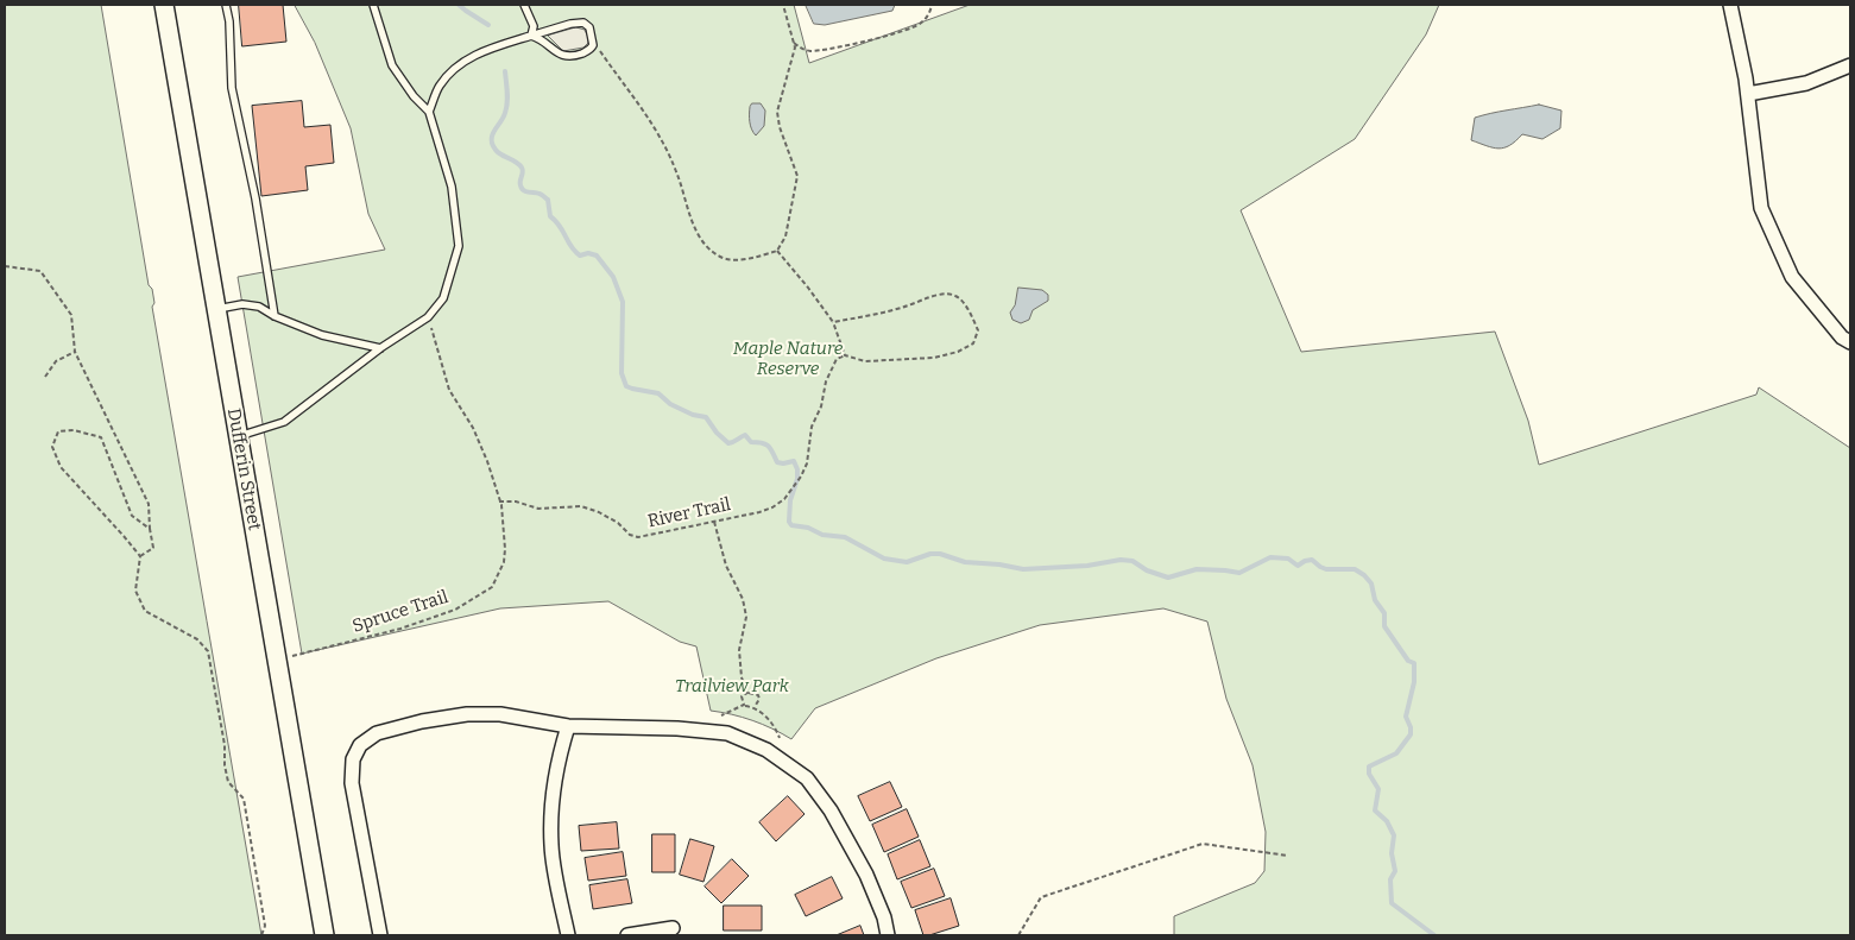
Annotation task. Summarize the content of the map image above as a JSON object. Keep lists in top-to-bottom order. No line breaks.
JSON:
{"streets":{"main road":["Dufferin Street"],"path":["River Trail","Spruce Trail"]},"crossings":[["Dufferin Street","Spruce Trail"],["River Trail","Spruce Trail"]],"parks":["Maple Nature Reserve","Trailview Park"]}
